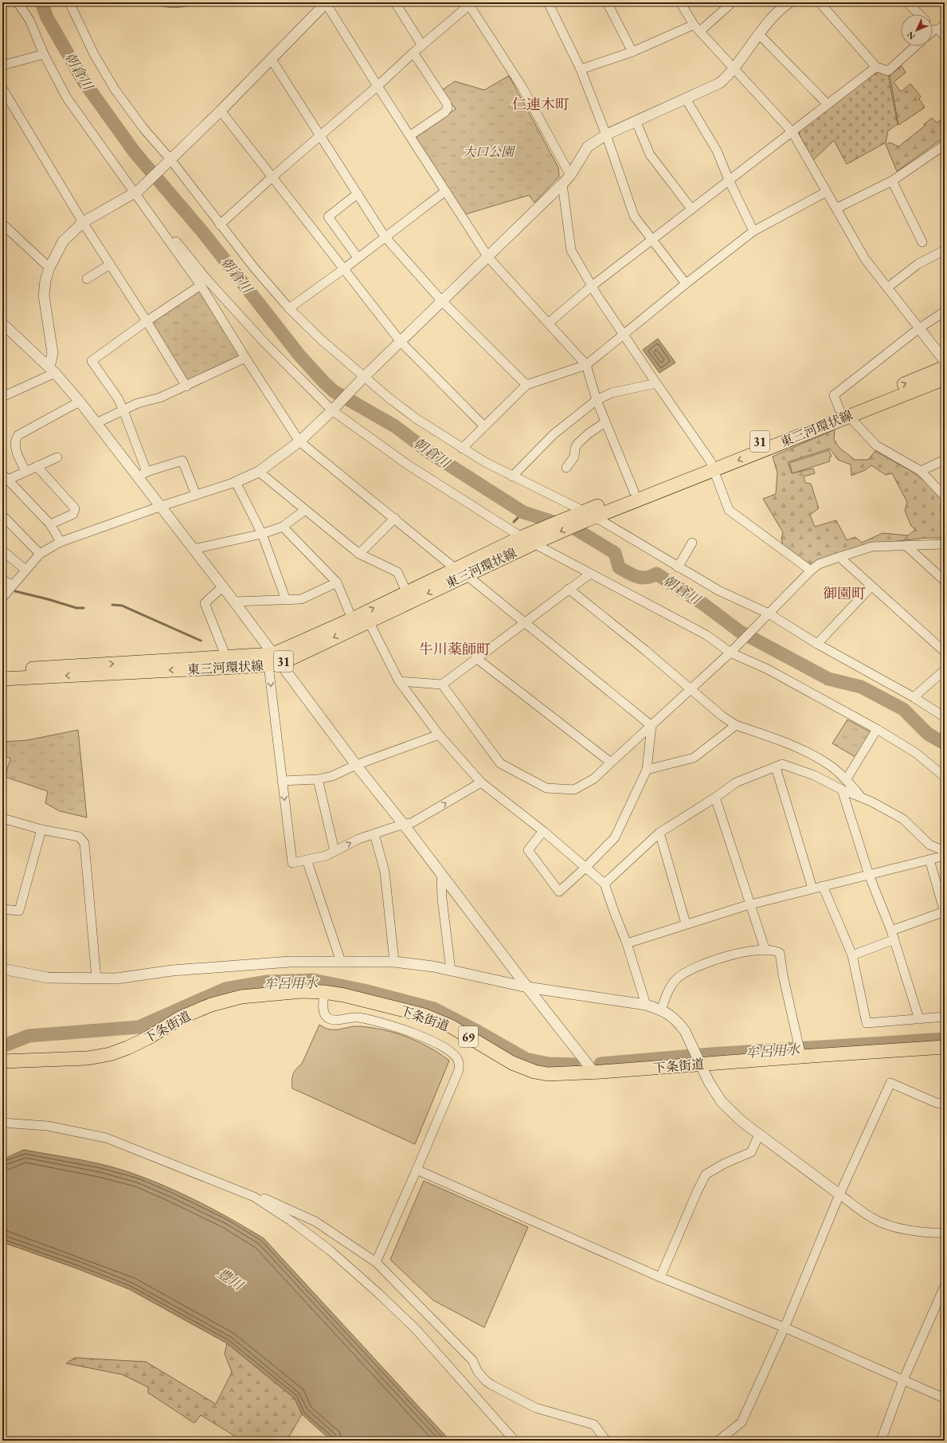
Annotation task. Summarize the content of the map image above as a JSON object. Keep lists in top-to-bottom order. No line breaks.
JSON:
{"streets":{"main road":["東三河環状線","31","下条街道","69"]},"districts":["仁連木町","御園町","牛川薬師町"],"water":["朝倉川","牟呂用水","豊川"],"parks":["大口公園"],"north":"bottom left"}
